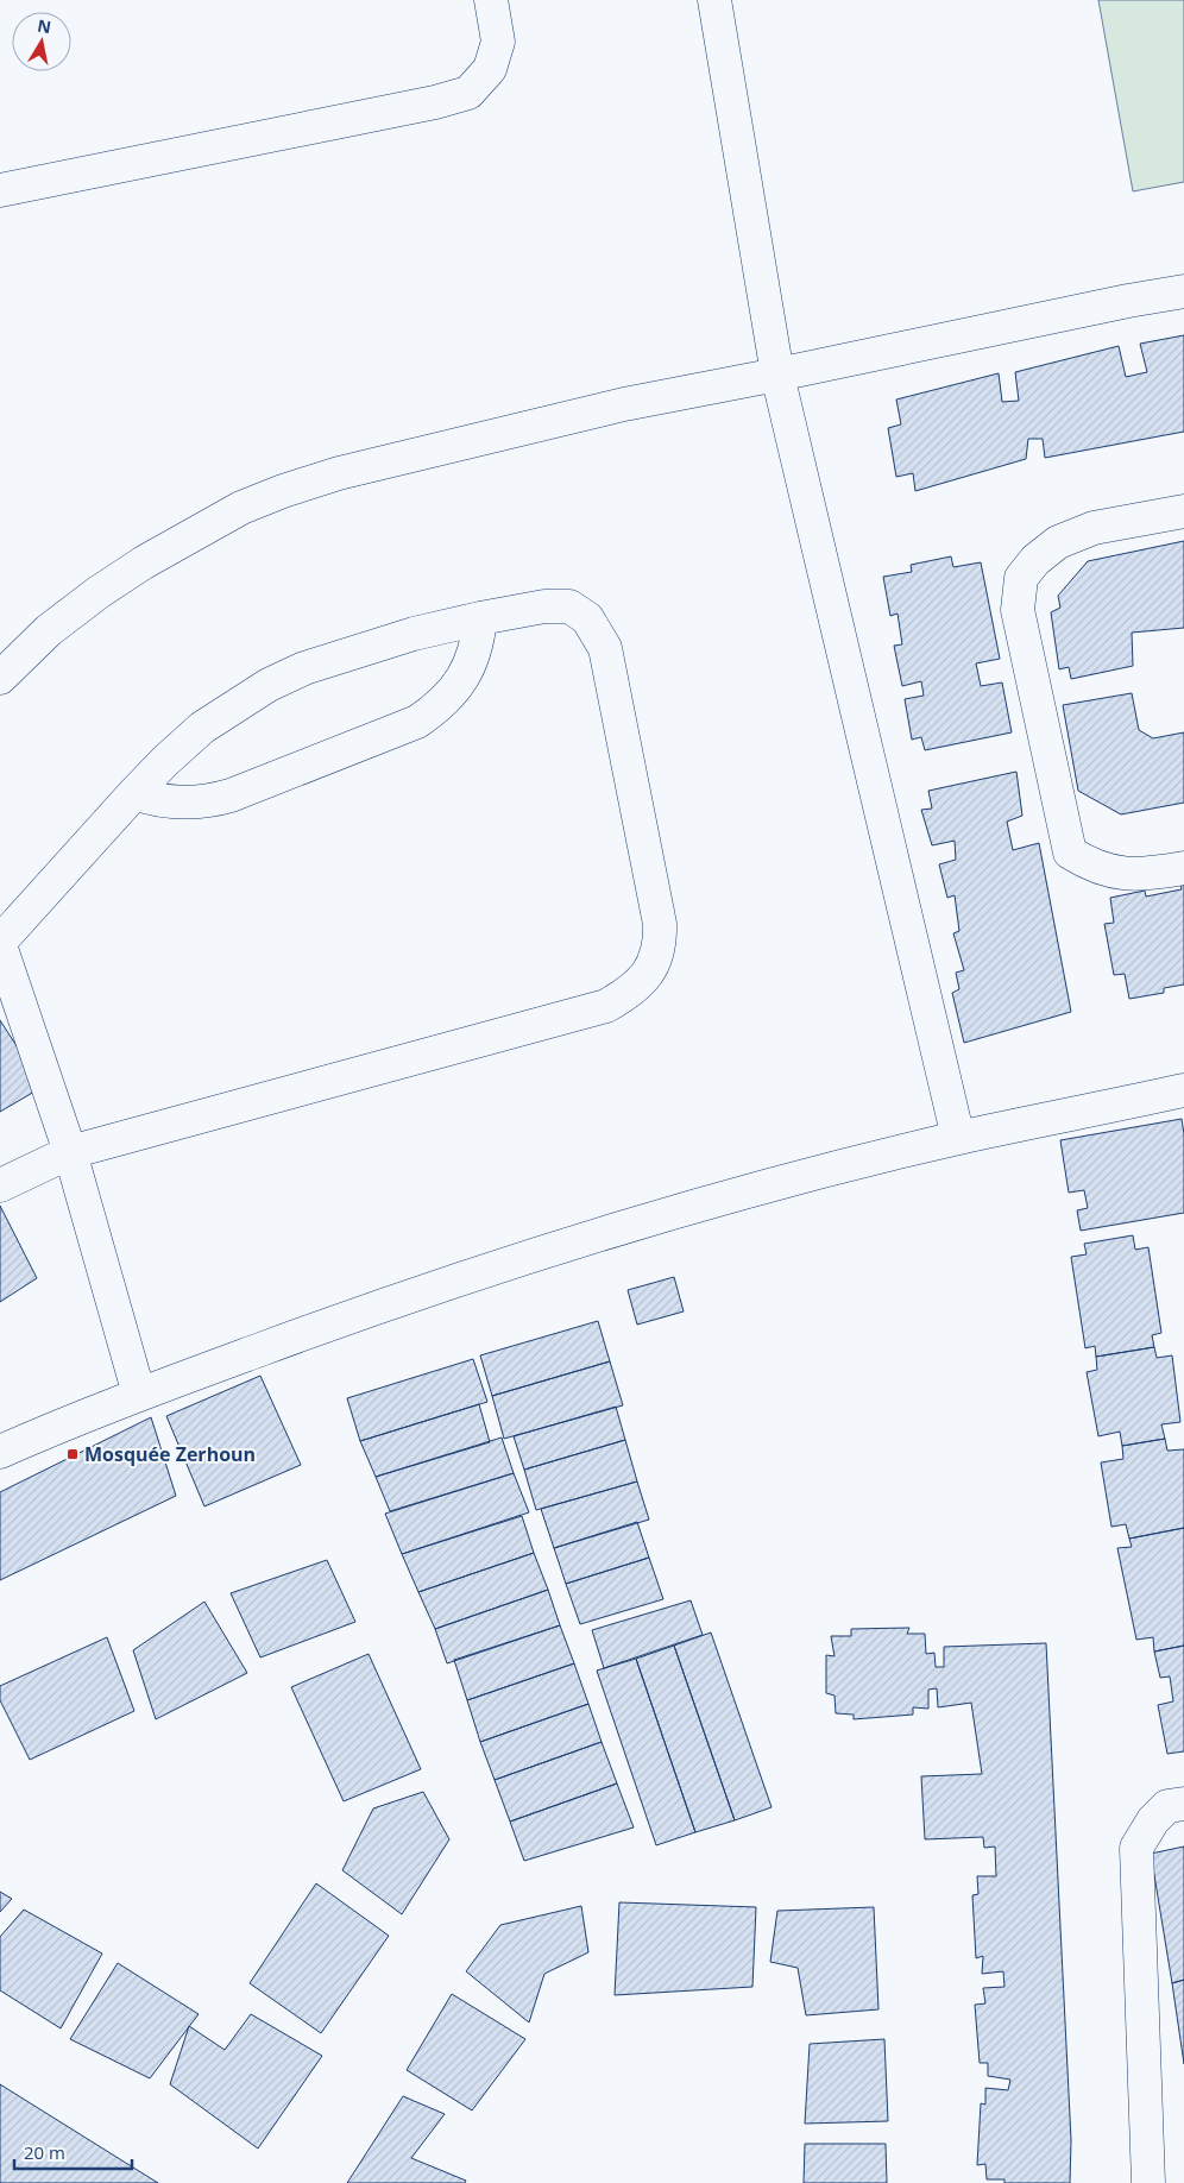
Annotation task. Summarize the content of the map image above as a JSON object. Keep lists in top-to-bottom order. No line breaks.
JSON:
{"places":{"transit":["Mosquée Zerhoun"]},"scale_bar":"20 m","north":"top"}
